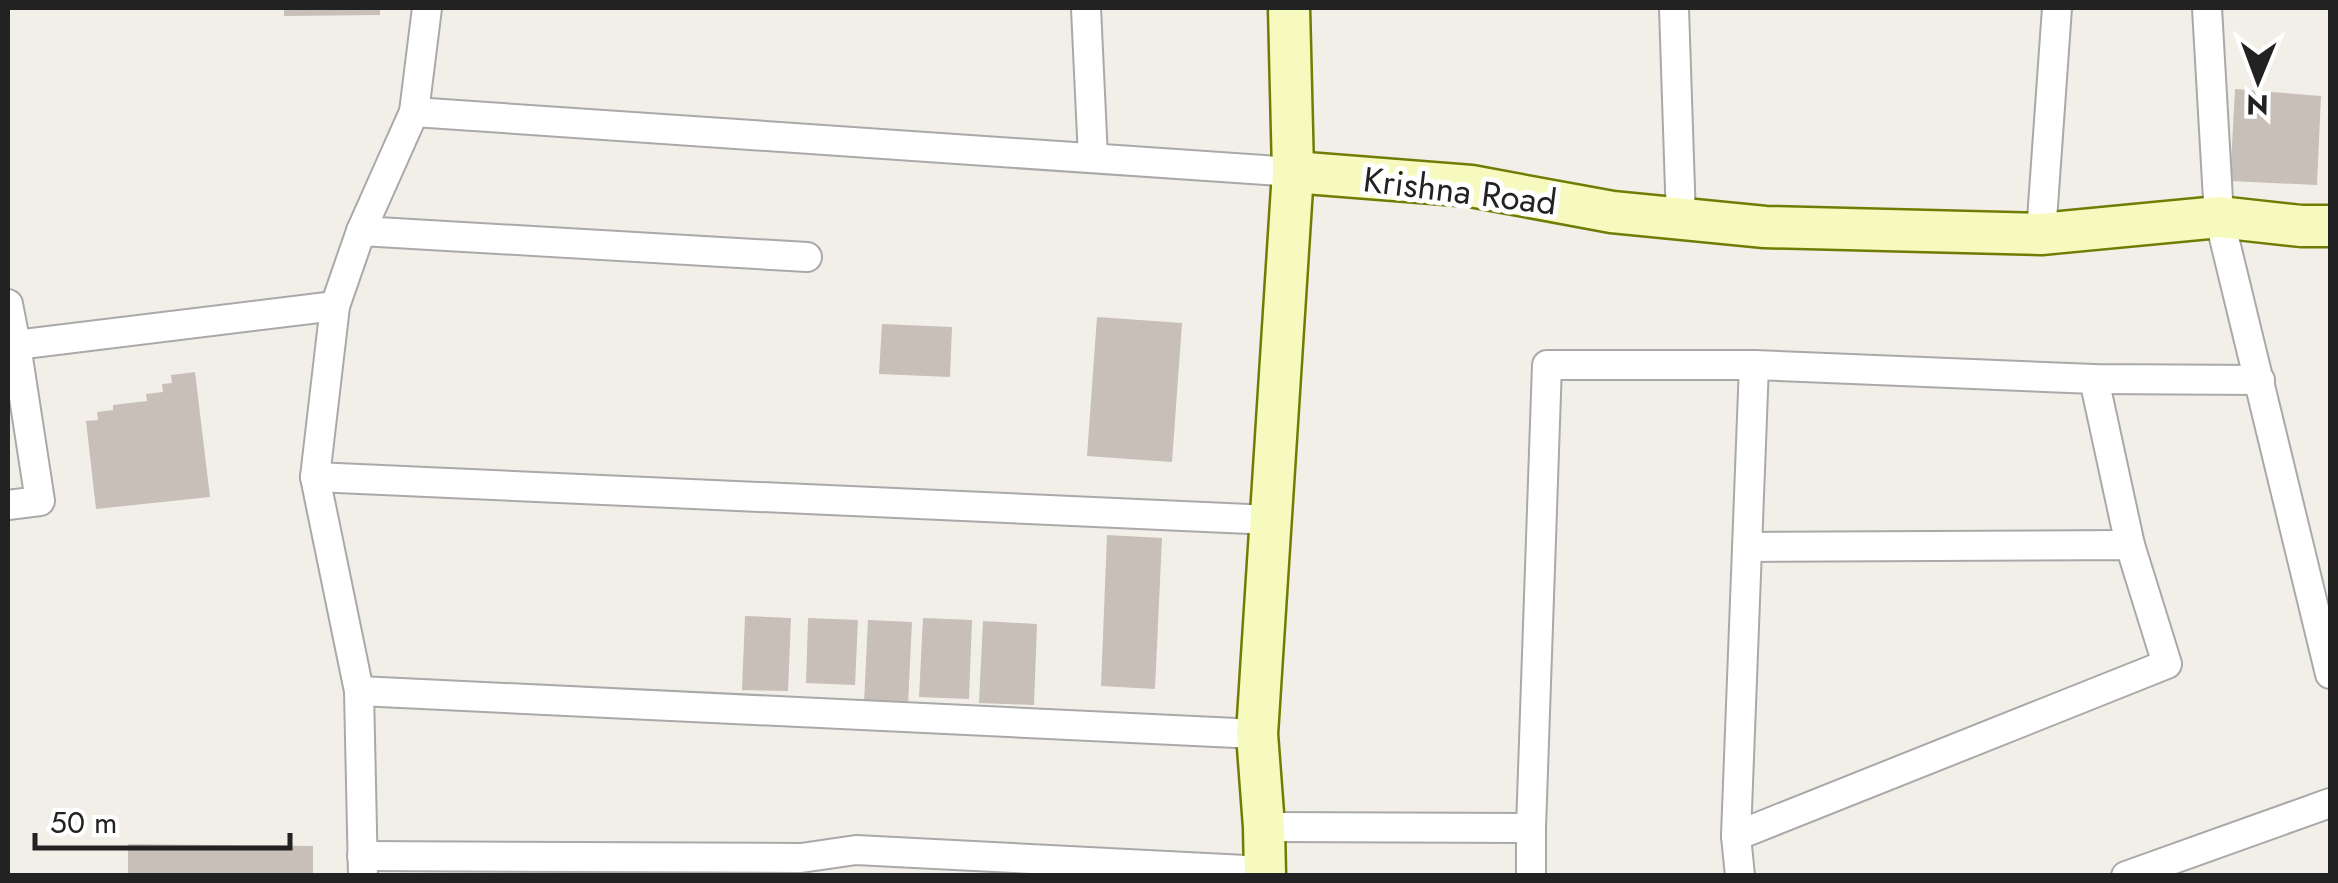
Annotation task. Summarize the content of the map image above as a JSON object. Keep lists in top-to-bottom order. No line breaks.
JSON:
{"streets":{"street":["Krishna Road"]},"scale_bar":"50 m","north":"bottom"}
